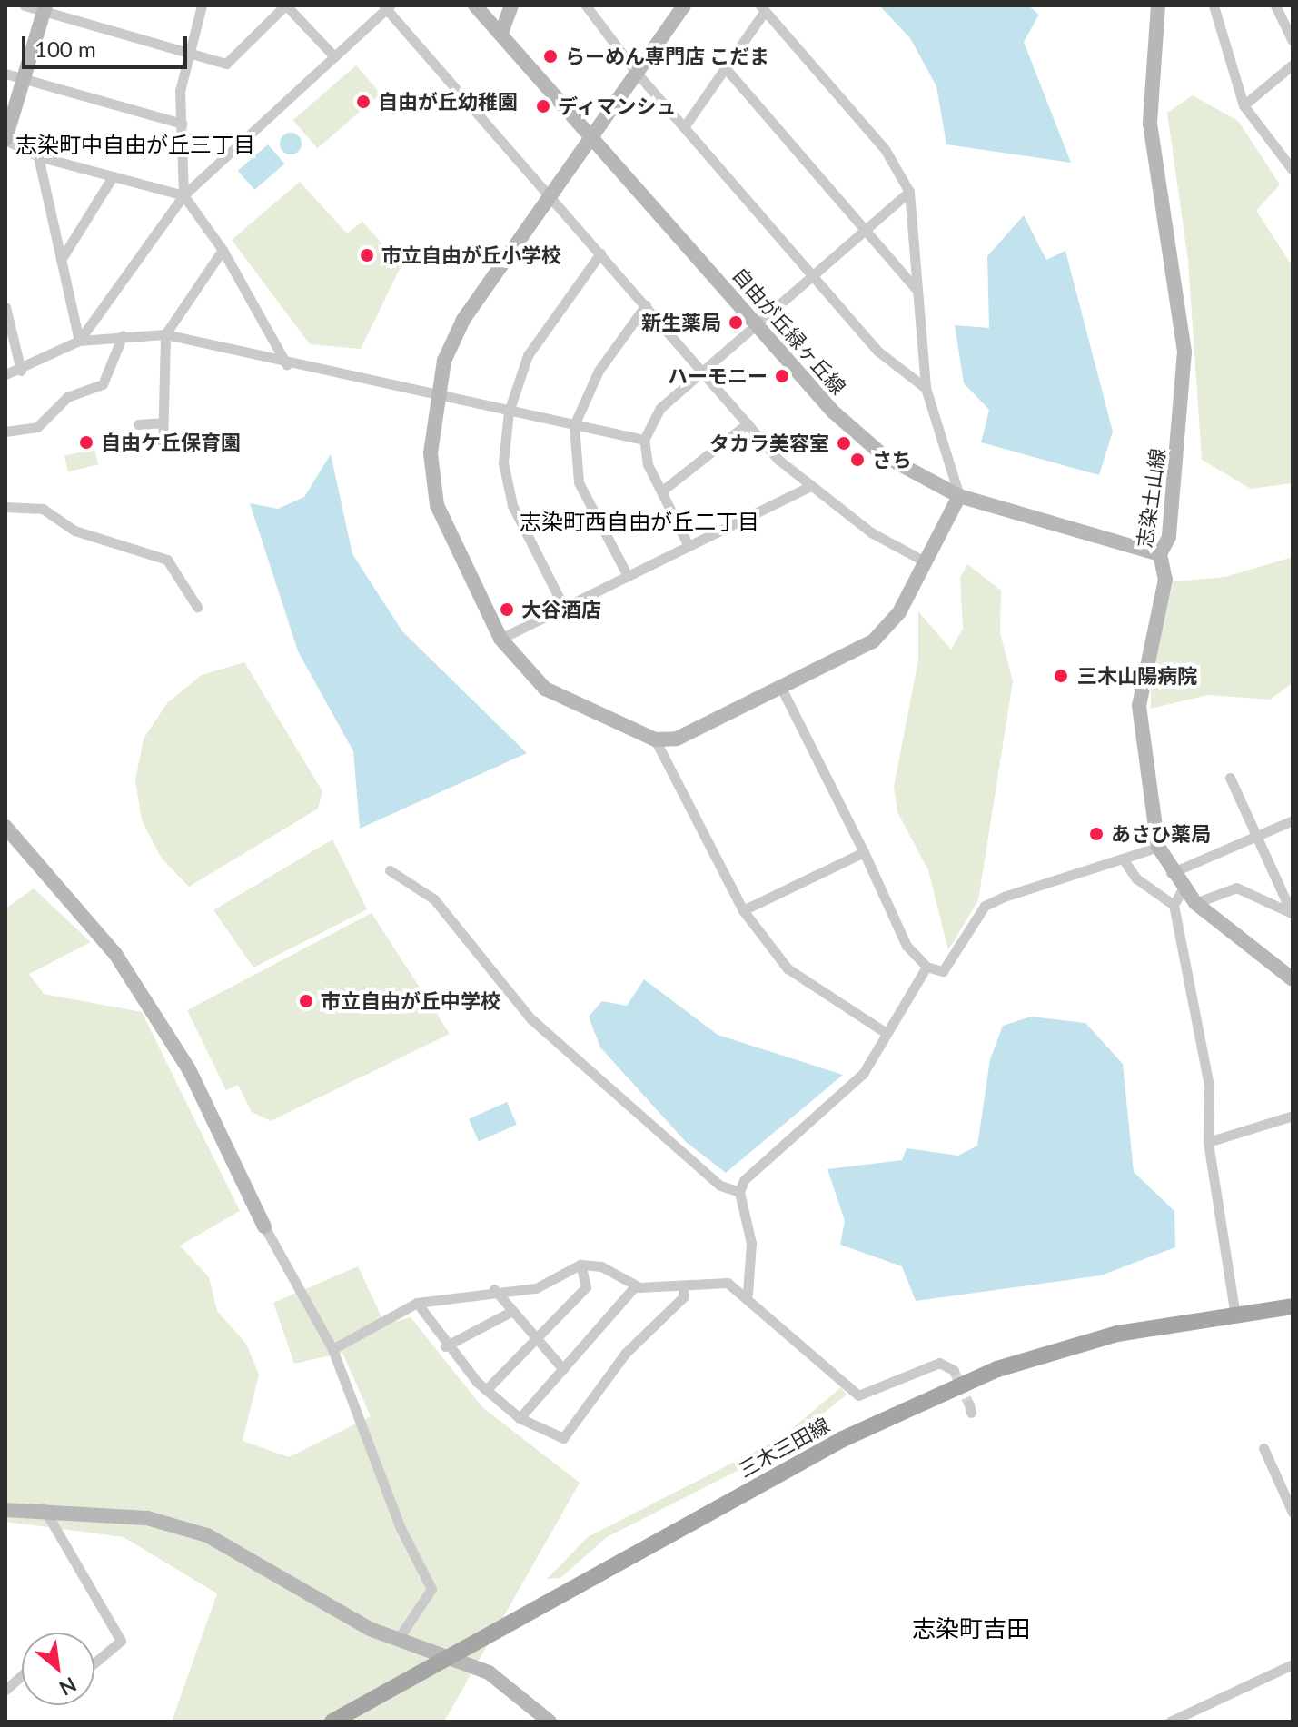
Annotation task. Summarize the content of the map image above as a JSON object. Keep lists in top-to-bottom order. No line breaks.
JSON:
{"streets":{"main road":["三木三田線"],"street":["自由が丘緑ヶ丘線","志染土山線"]},"crossings":[["自由が丘緑ヶ丘線","志染土山線"]],"districts":["志染町中自由が丘三丁目","志染町西自由が丘二丁目","志染町吉田"],"places":["らーめん専門店 こだま","自由が丘幼稚園","ディマンシュ","市立自由が丘小学校","新生薬局","ハーモニー","自由ケ丘保育園","タカラ美容室","さち","大谷酒店","三木山陽病院","あさひ薬局","市立自由が丘中学校"],"scale_bar":"100 m","north":"bottom right"}
